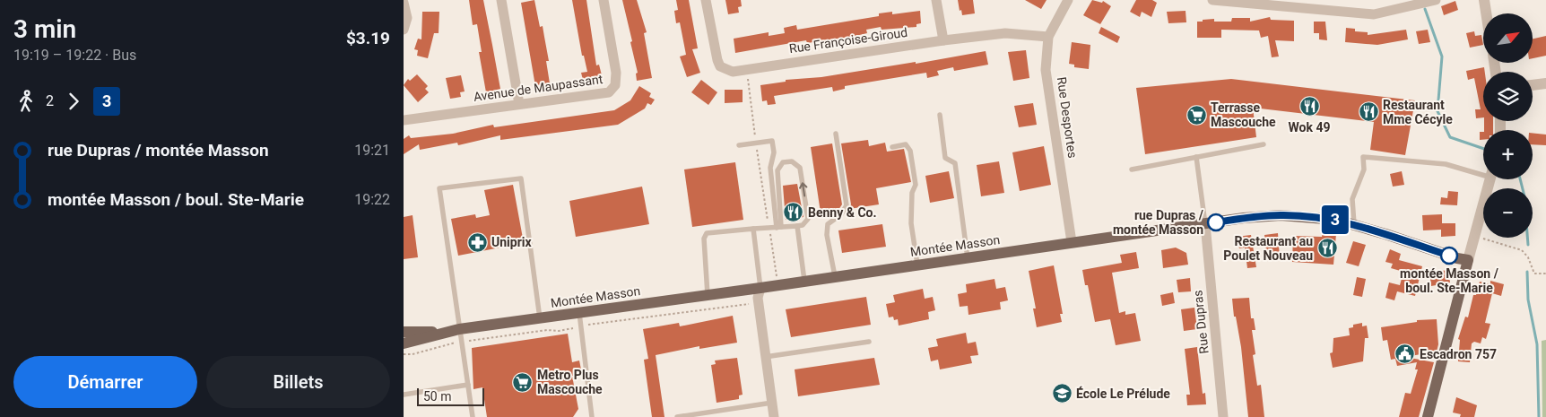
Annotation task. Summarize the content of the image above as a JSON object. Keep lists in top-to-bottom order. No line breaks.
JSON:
{"streets":{"main road":["Montée Masson"],"street":["Rue Françoise-Giroud","Avenue de Maupassant","Rue Desportes","Rue Dupras"]},"crossings":[["Rue Françoise-Giroud","Rue Desportes"],["Rue Desportes","Montée Masson"],["Montée Masson","Rue Dupras"]],"places":{"restaurant":["Wok 49","Restaurant Mme Cécyle","Benny & Co.","Restaurant au Poulet Nouveau"],"supermarket":["Terrasse Mascouche","Metro Plus Mascouche"],"other":["rue Dupras / montée Masson","montée Masson / boul. Ste-Marie"],"pharmacy":["Uniprix"],"public building":["Escadron 757"],"school or university":["École Le Prélude"]},"lines":["bus line 3"],"scale_bar":"50 m","north":"top right","page":{"heading":["3 min","19:19 – 19:22 · Bus","$3.19"],"on_map":"3","map_buttons":["+","−"],"legs":["2","3"],"list":[{"name":"rue Dupras / montée Masson","value":"19:21"},{"name":"montée Masson / boul. Ste-Marie","value":"19:22"}],"buttons":["Démarrer","Billets"],"scale":"50 m"}}
